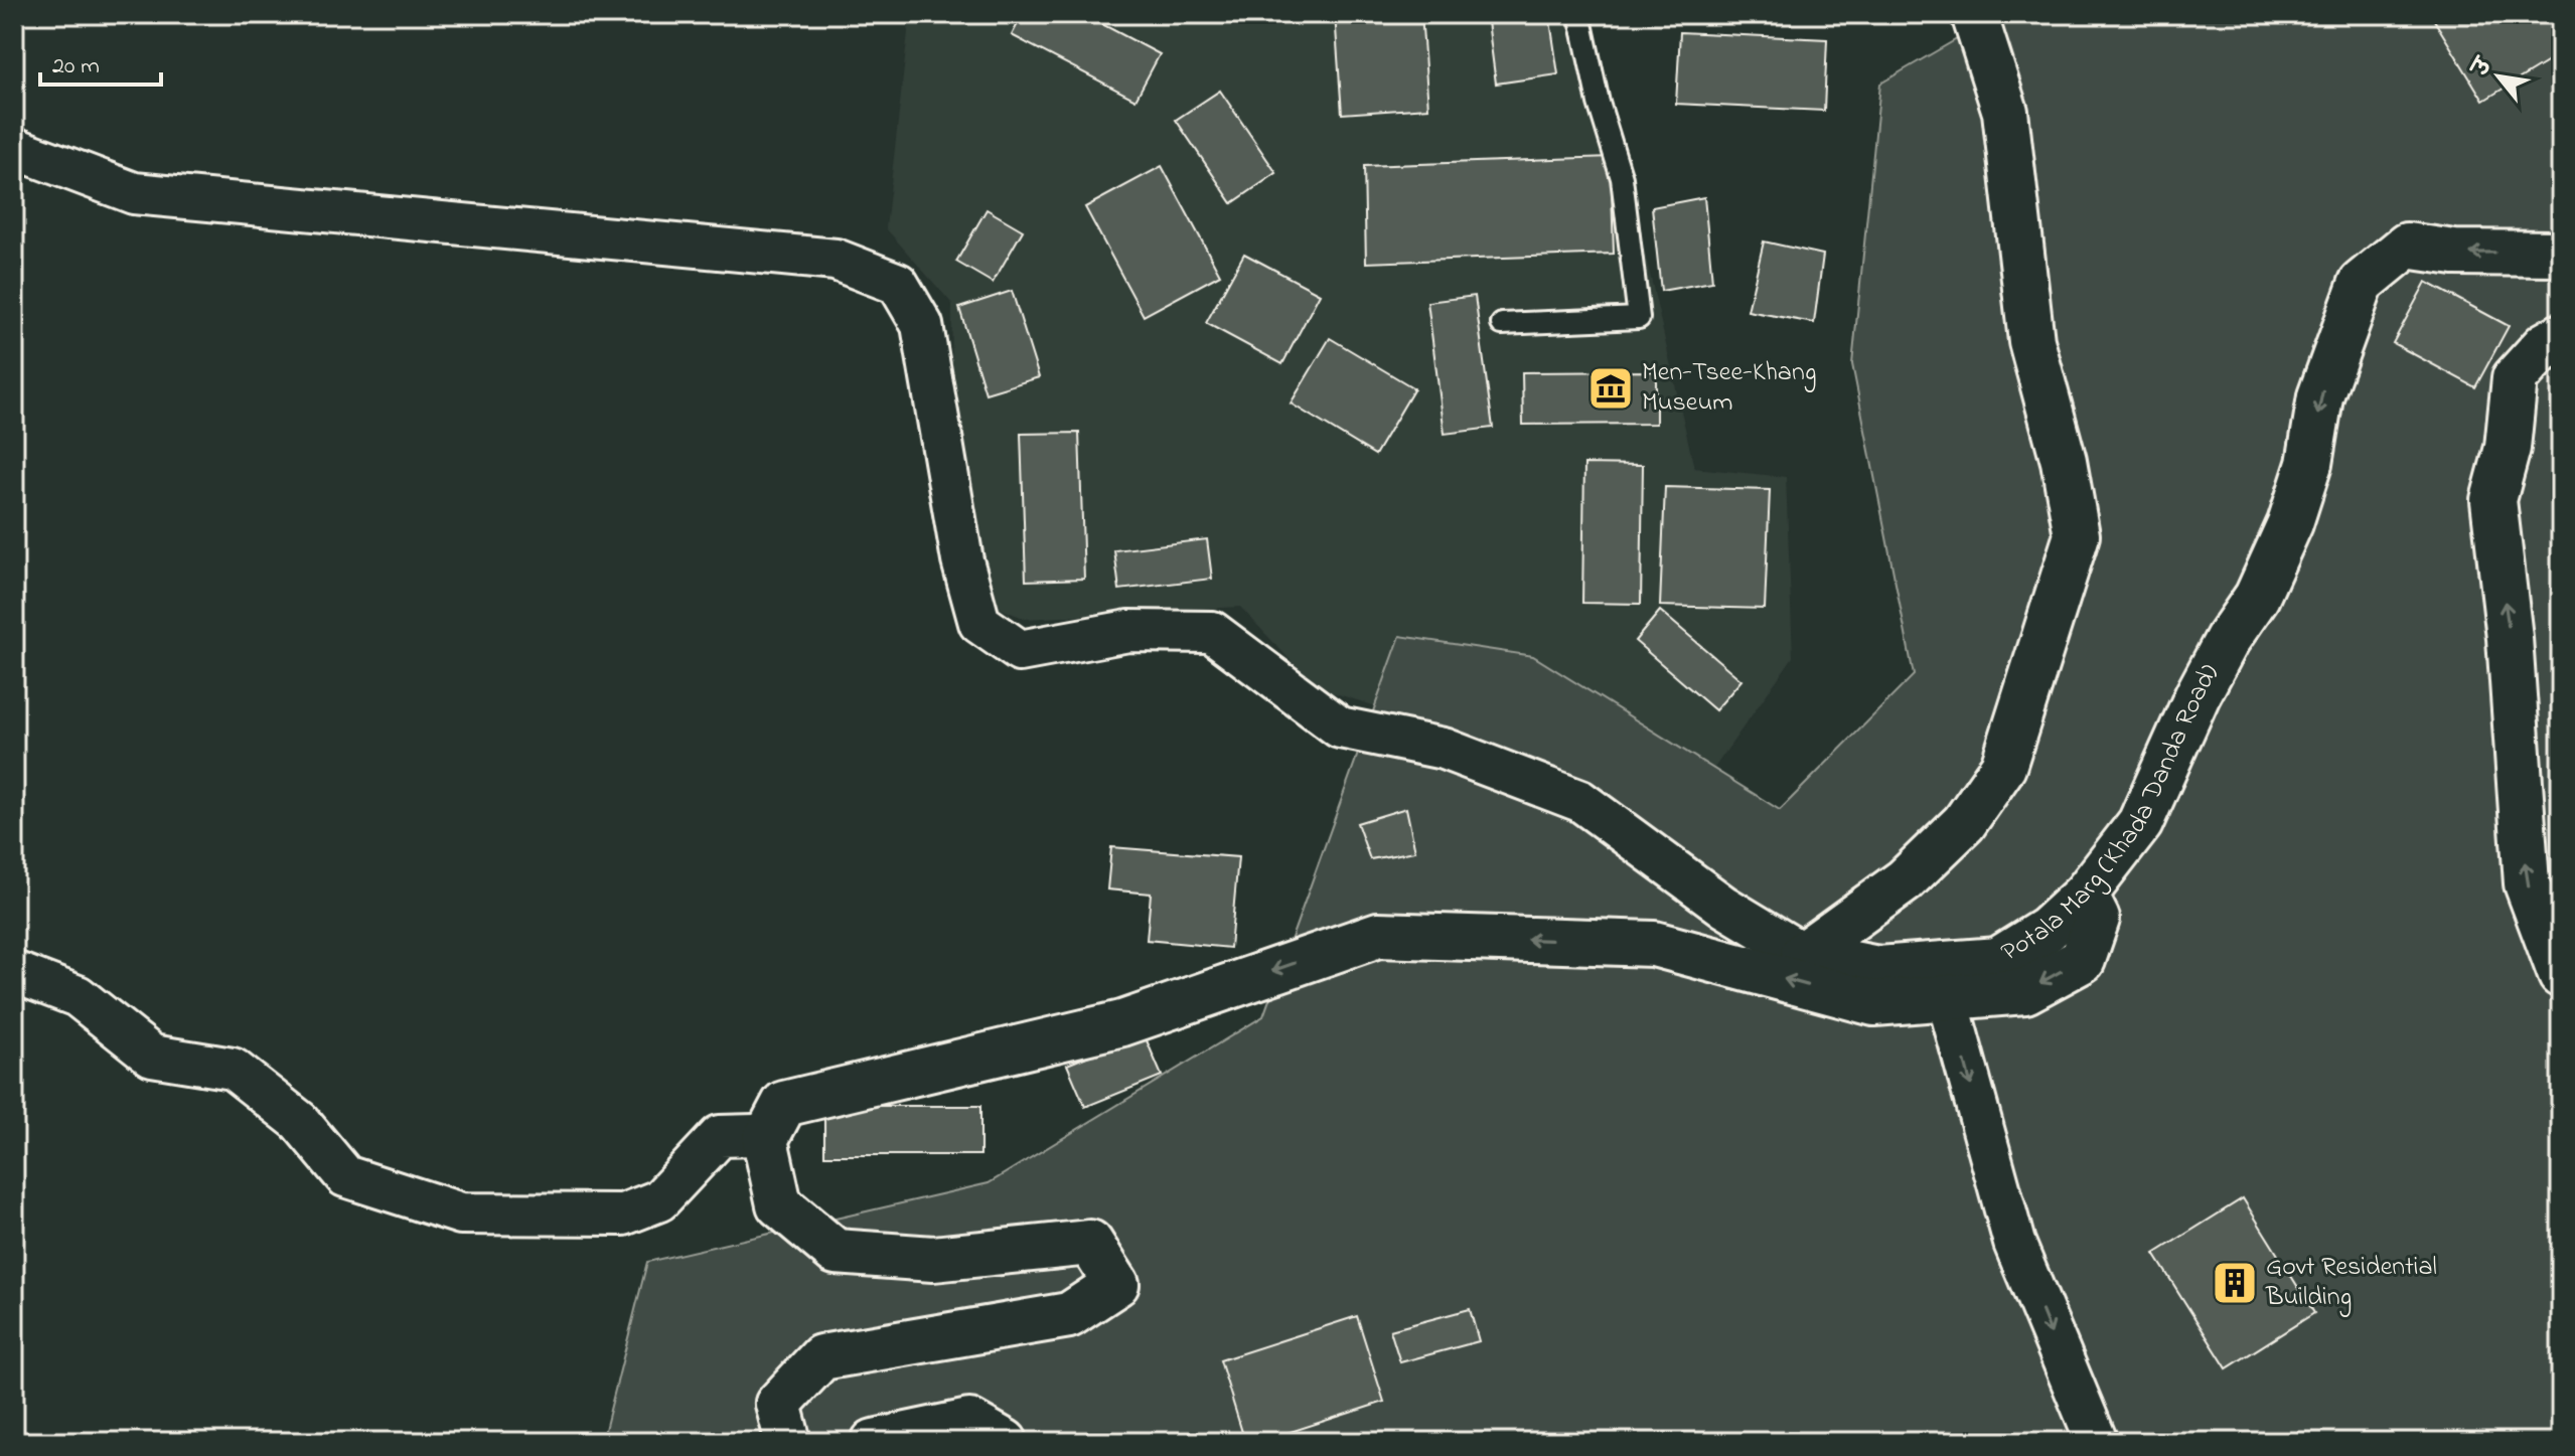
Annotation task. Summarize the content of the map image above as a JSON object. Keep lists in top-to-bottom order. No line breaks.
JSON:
{"streets":{"street":["Potala Marg (Khada Danda Road)"]},"one_way":["Potala Marg (Khada Danda Road)"],"places":{"museum":["Men-Tsee-Khang Museum"],"building":["Govt Residential Building"]},"scale_bar":"20 m","north":"top left"}
